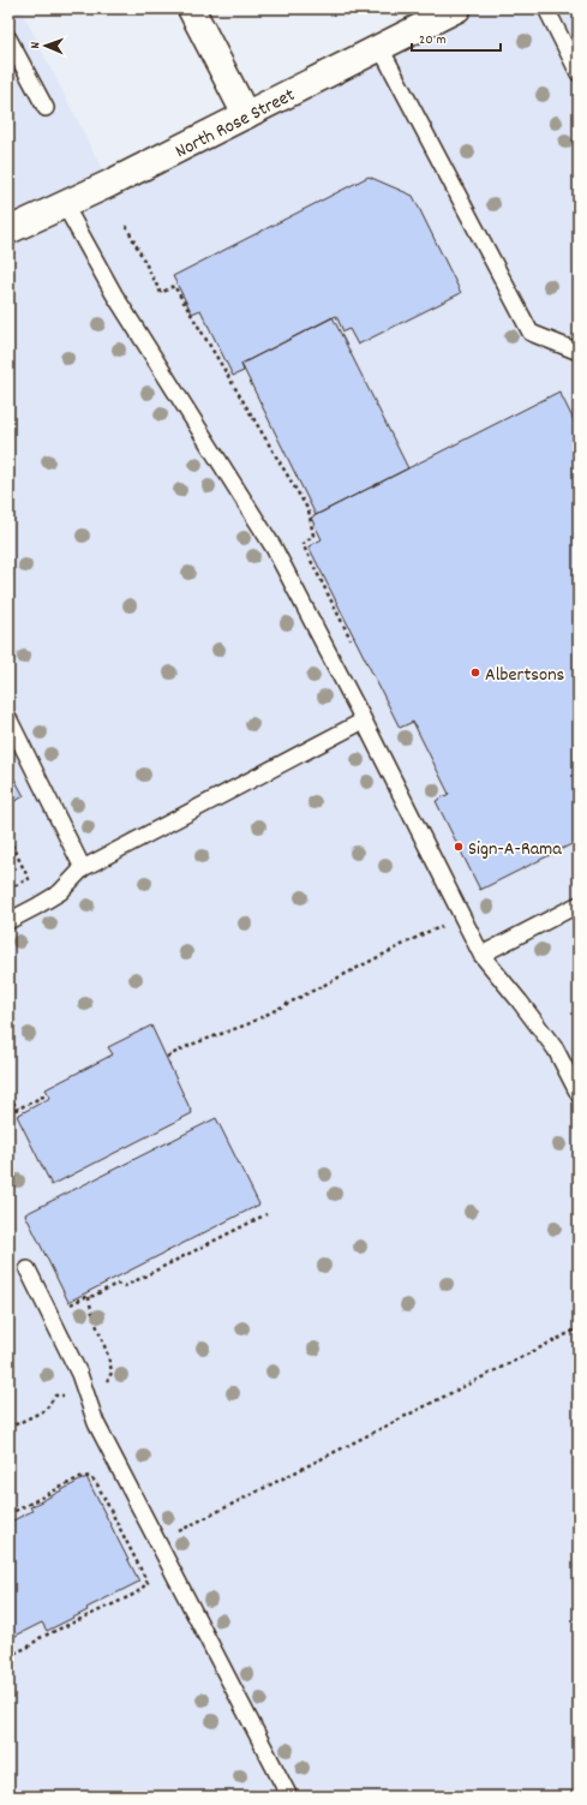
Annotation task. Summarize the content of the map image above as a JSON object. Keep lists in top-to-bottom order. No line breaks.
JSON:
{"streets":{"street":["North Rose Street"]},"places":["Albertsons","Sign-A-Rama"],"scale_bar":"20 m","north":"left"}
